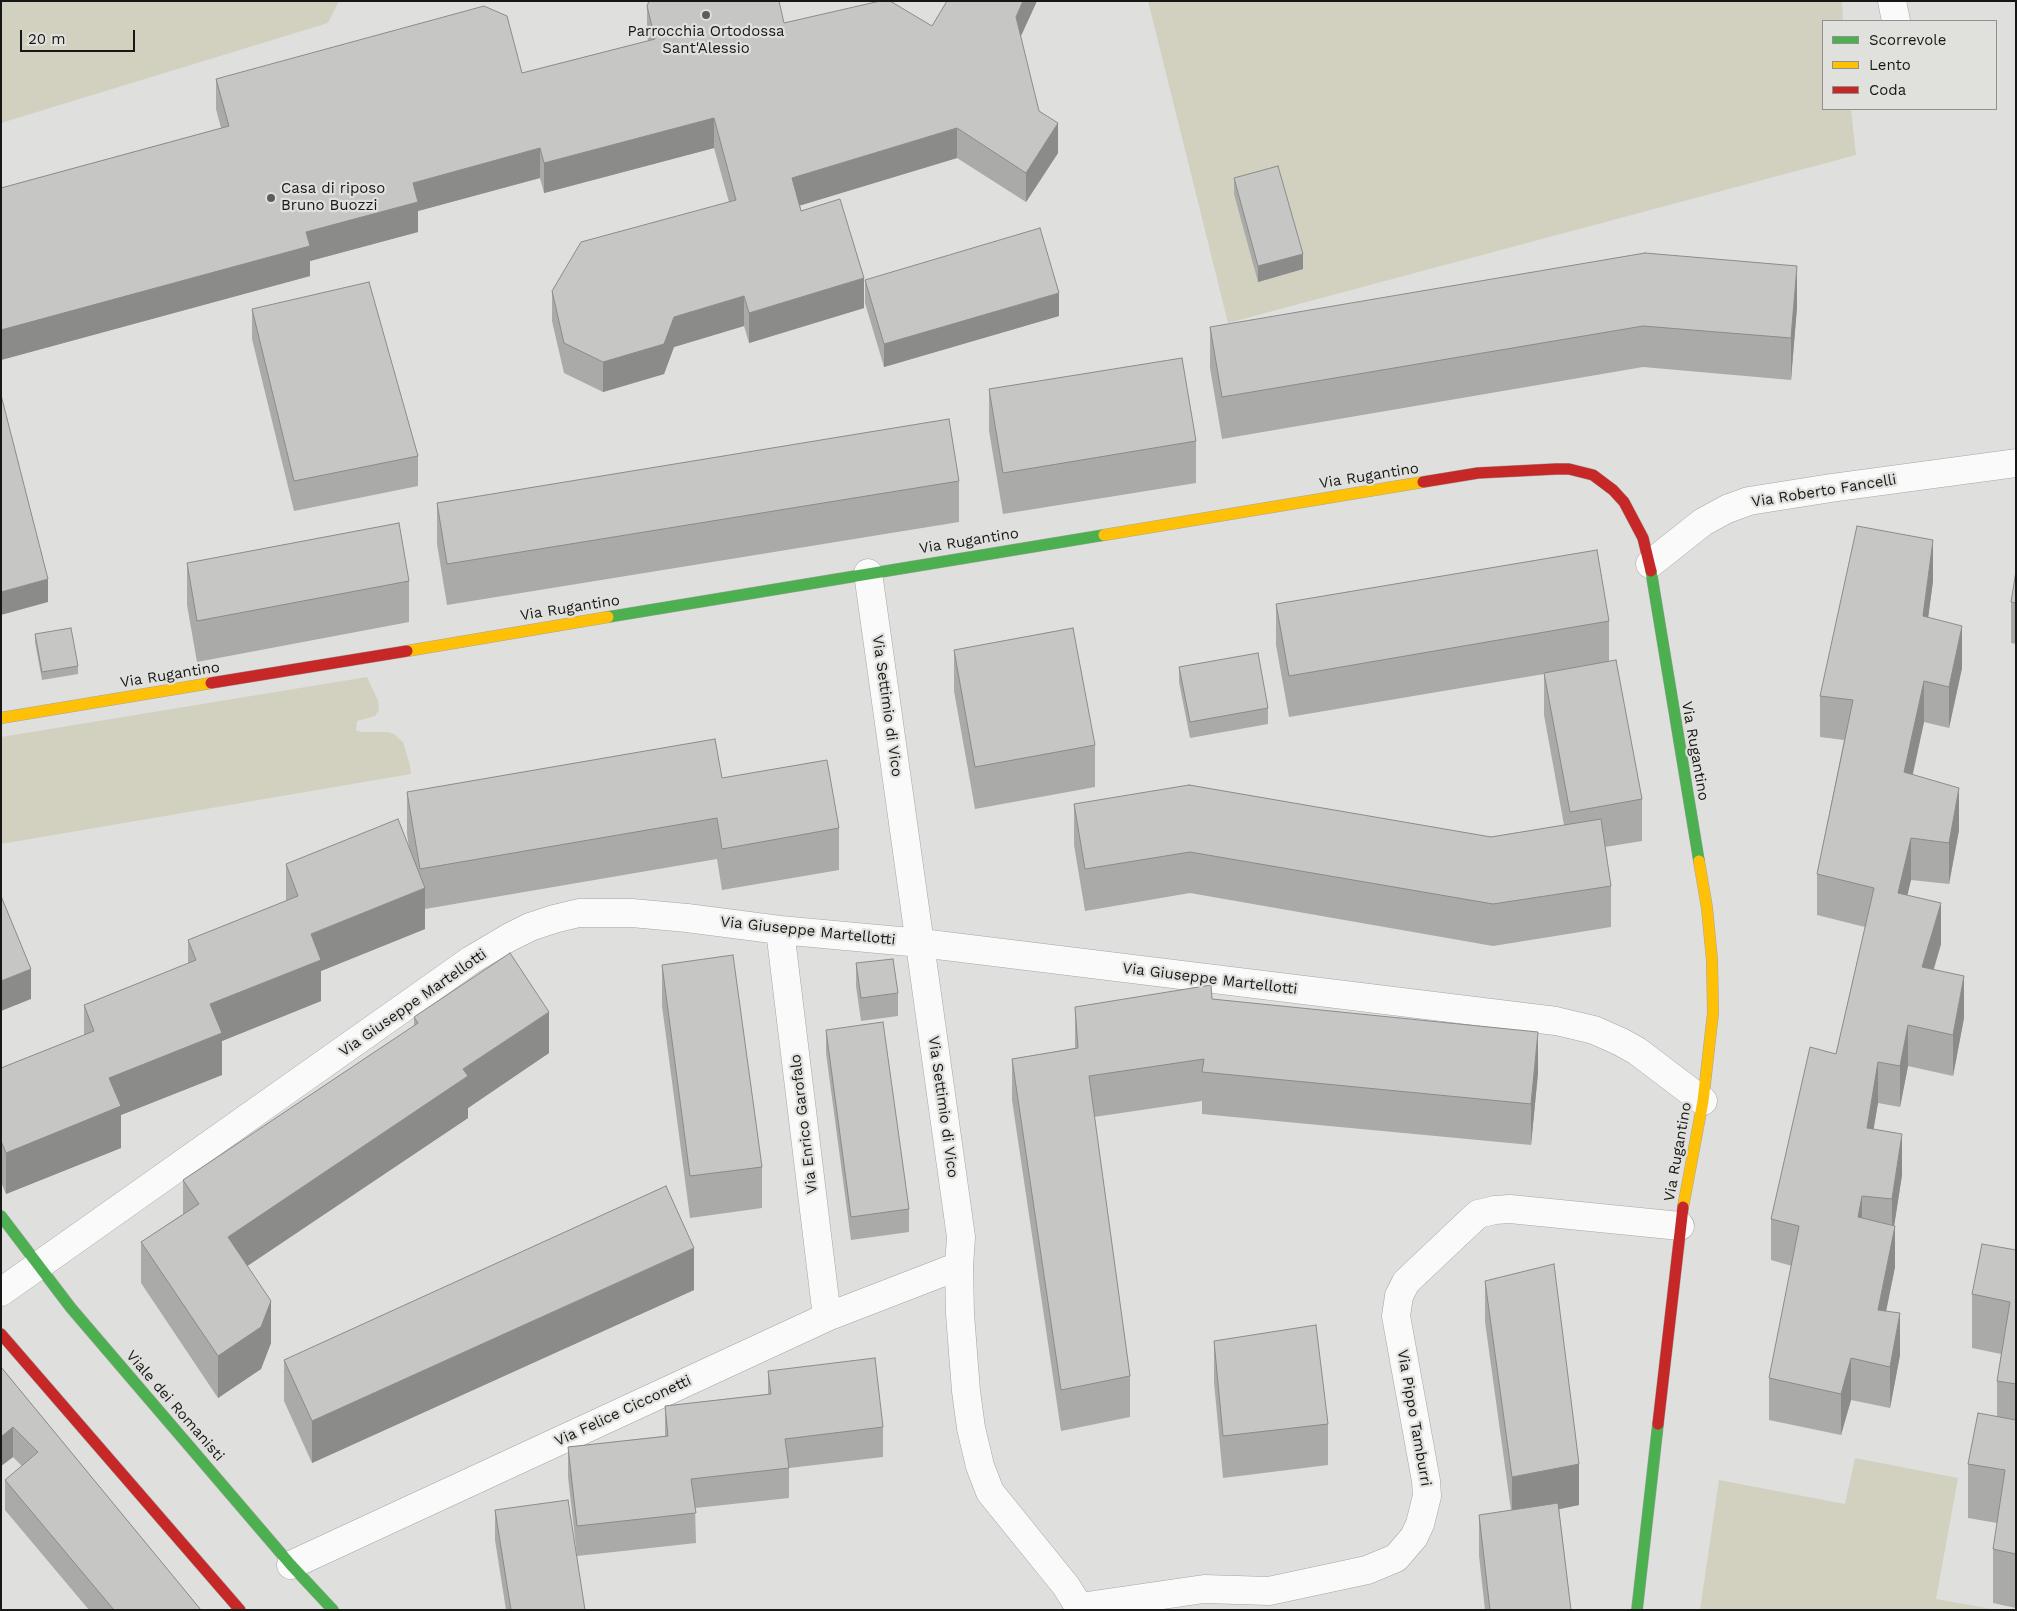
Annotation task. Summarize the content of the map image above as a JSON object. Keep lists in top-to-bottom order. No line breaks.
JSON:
{"streets":{"street":["Via Rugantino","Via Roberto Fancelli","Via Settimio di Vico","Via Giuseppe Martellotti","Via Enrico Garofalo","Viale dei Romanisti","Via Felice Cicconetti","Via Pippo Tamburri"]},"crossings":[["Via Rugantino","Via Roberto Fancelli"],["Via Rugantino","Via Settimio di Vico"],["Via Rugantino","Via Giuseppe Martellotti"],["Via Rugantino","Via Pippo Tamburri"],["Via Settimio di Vico","Via Giuseppe Martellotti"],["Via Settimio di Vico","Via Felice Cicconetti"],["Via Settimio di Vico","Via Pippo Tamburri"],["Via Giuseppe Martellotti","Via Enrico Garofalo"],["Via Giuseppe Martellotti","Viale dei Romanisti"],["Via Enrico Garofalo","Via Felice Cicconetti"],["Viale dei Romanisti","Via Felice Cicconetti"]],"places":["Parrocchia Ortodossa Sant'Alessio","Casa di riposo Bruno Buozzi"],"legend":["Scorrevole","Lento","Coda"],"scale_bar":"20 m"}
